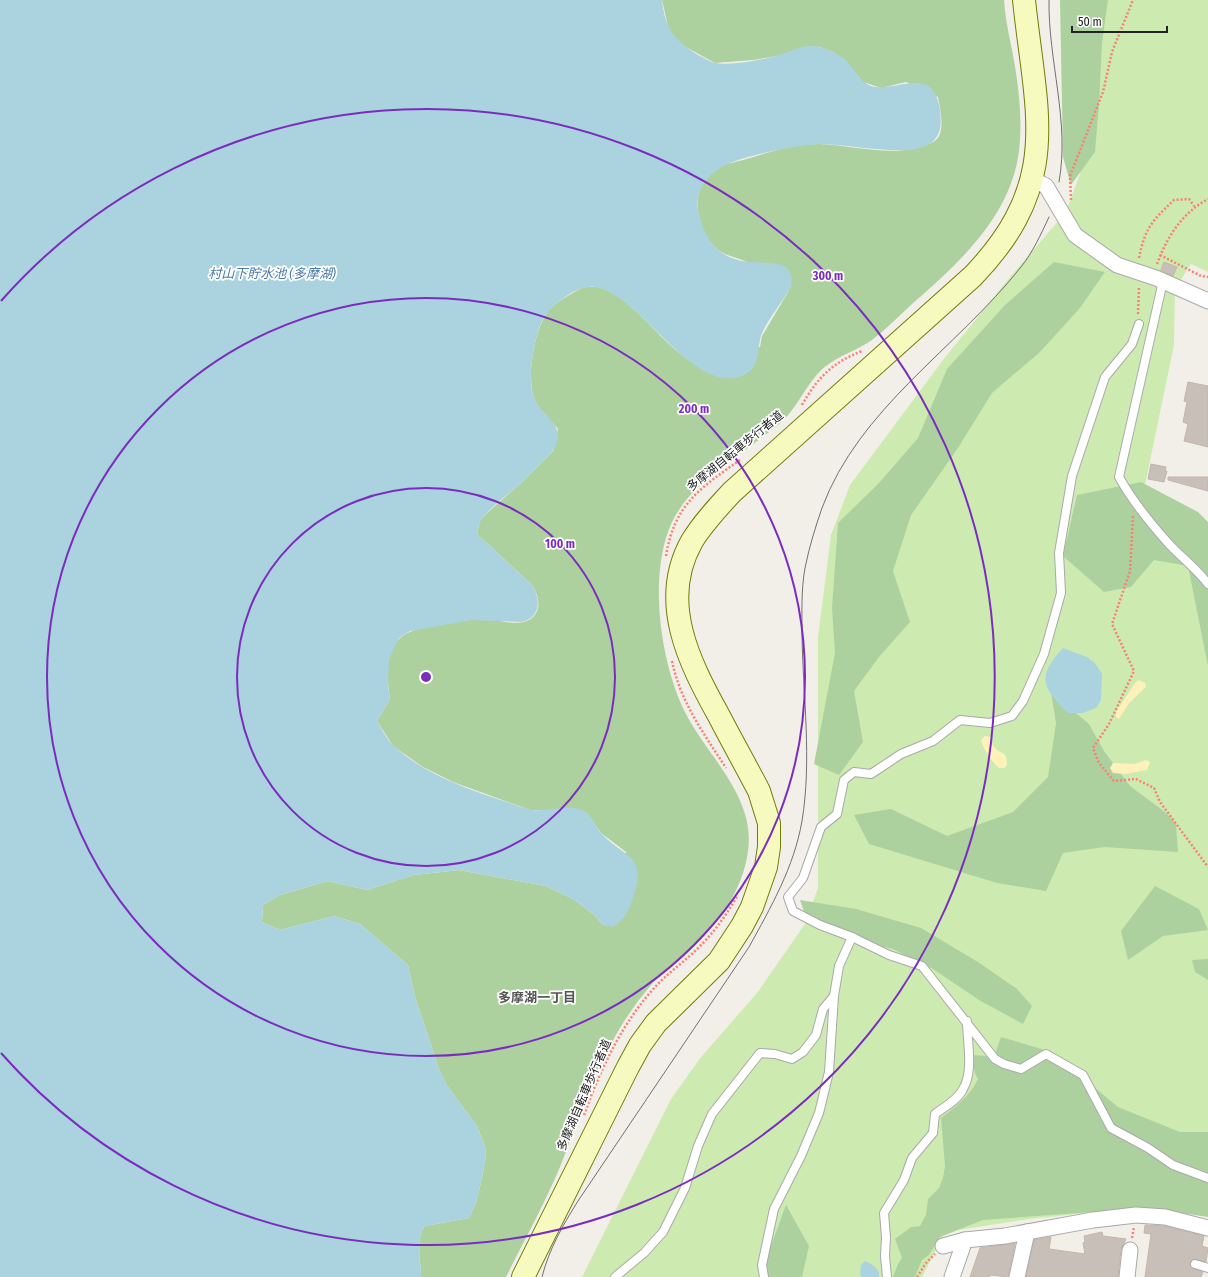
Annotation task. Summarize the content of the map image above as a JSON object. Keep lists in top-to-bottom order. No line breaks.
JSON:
{"streets":{"path":["多摩湖自転車歩行者道"]},"districts":["多摩湖一丁目"],"water":["村山下貯水池 (多摩湖)"],"scale_bar":"50 m","rings":["300 m","200 m","100 m"]}
